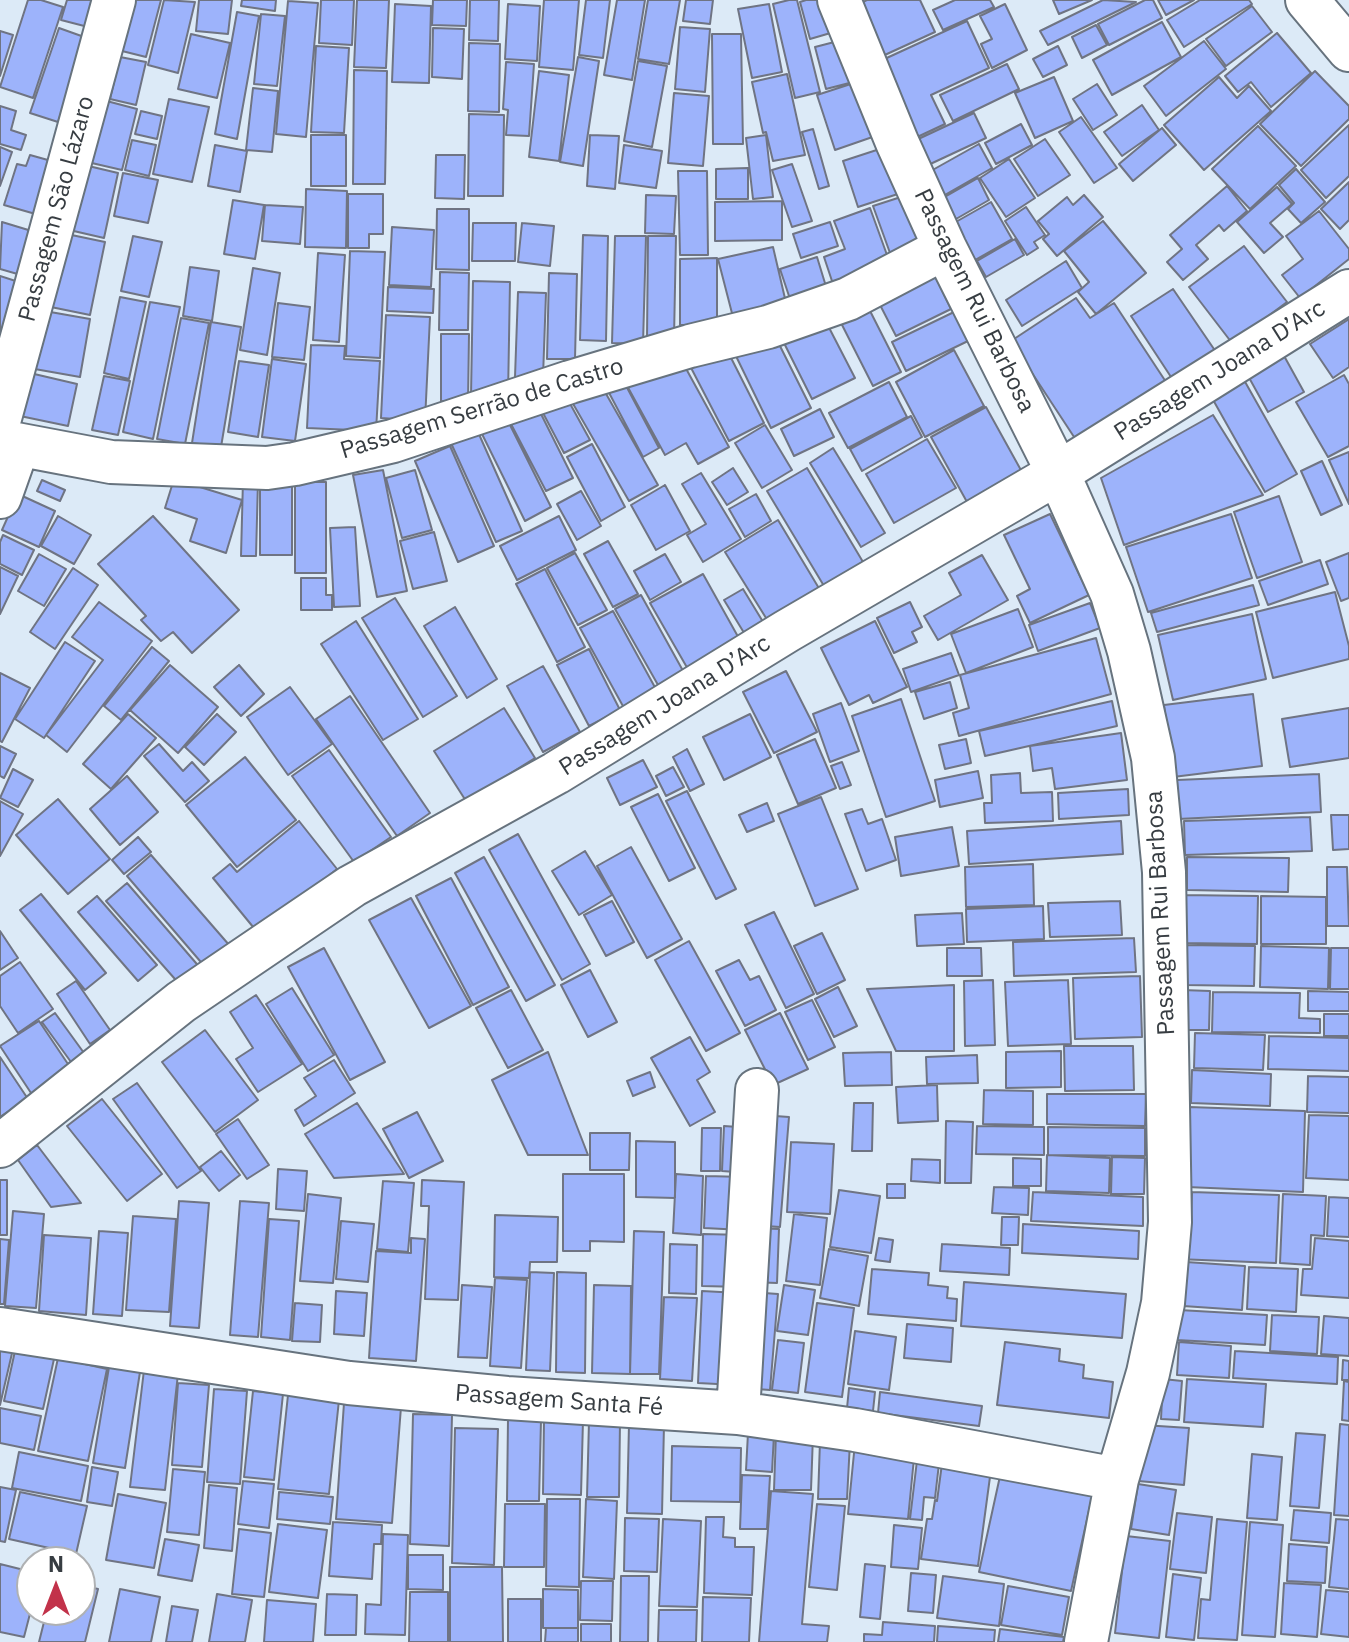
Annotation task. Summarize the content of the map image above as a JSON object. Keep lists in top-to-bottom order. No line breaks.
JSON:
{"streets":{"street":["Passagem São Lázaro","Passagem Rui Barbosa","Passagem Joana D’Arc","Passagem Serrão de Castro","Passagem Santa Fé"]},"crossings":[["Passagem São Lázaro","Passagem Serrão de Castro"],["Passagem Rui Barbosa","Passagem Joana D’Arc"],["Passagem Rui Barbosa","Passagem Serrão de Castro"],["Passagem Rui Barbosa","Passagem Santa Fé"]],"north":"top"}
